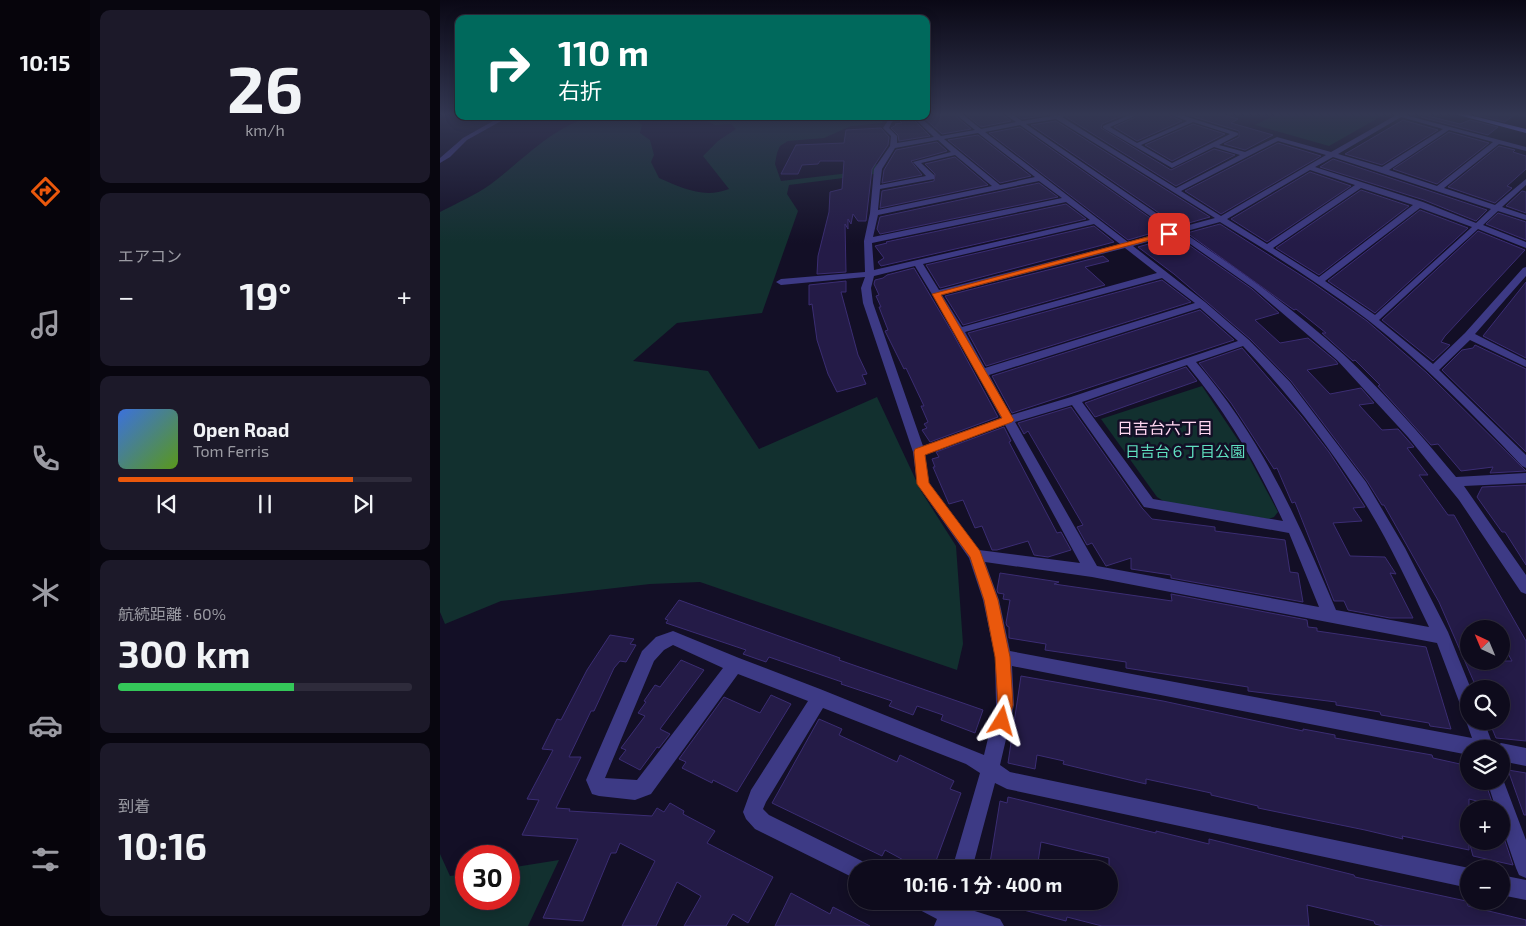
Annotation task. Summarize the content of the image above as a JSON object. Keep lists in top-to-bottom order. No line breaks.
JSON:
{"districts":["日吉台六丁目"],"parks":["日吉台６丁目公園"],"north":"top left","page":{"tabs":"10:15","tile":[["26","km/h"],"エアコン",["航続距離 · 60%","300 km"],["到着","10:16"]],"turn":["110 m","右折"],"heat":["−","19°","+"],"song":["Open Road","Tom Ferris"],"map_buttons":["+","−"],"limit":"30","trip":"10:16 · 1 分 · 400 m"}}
